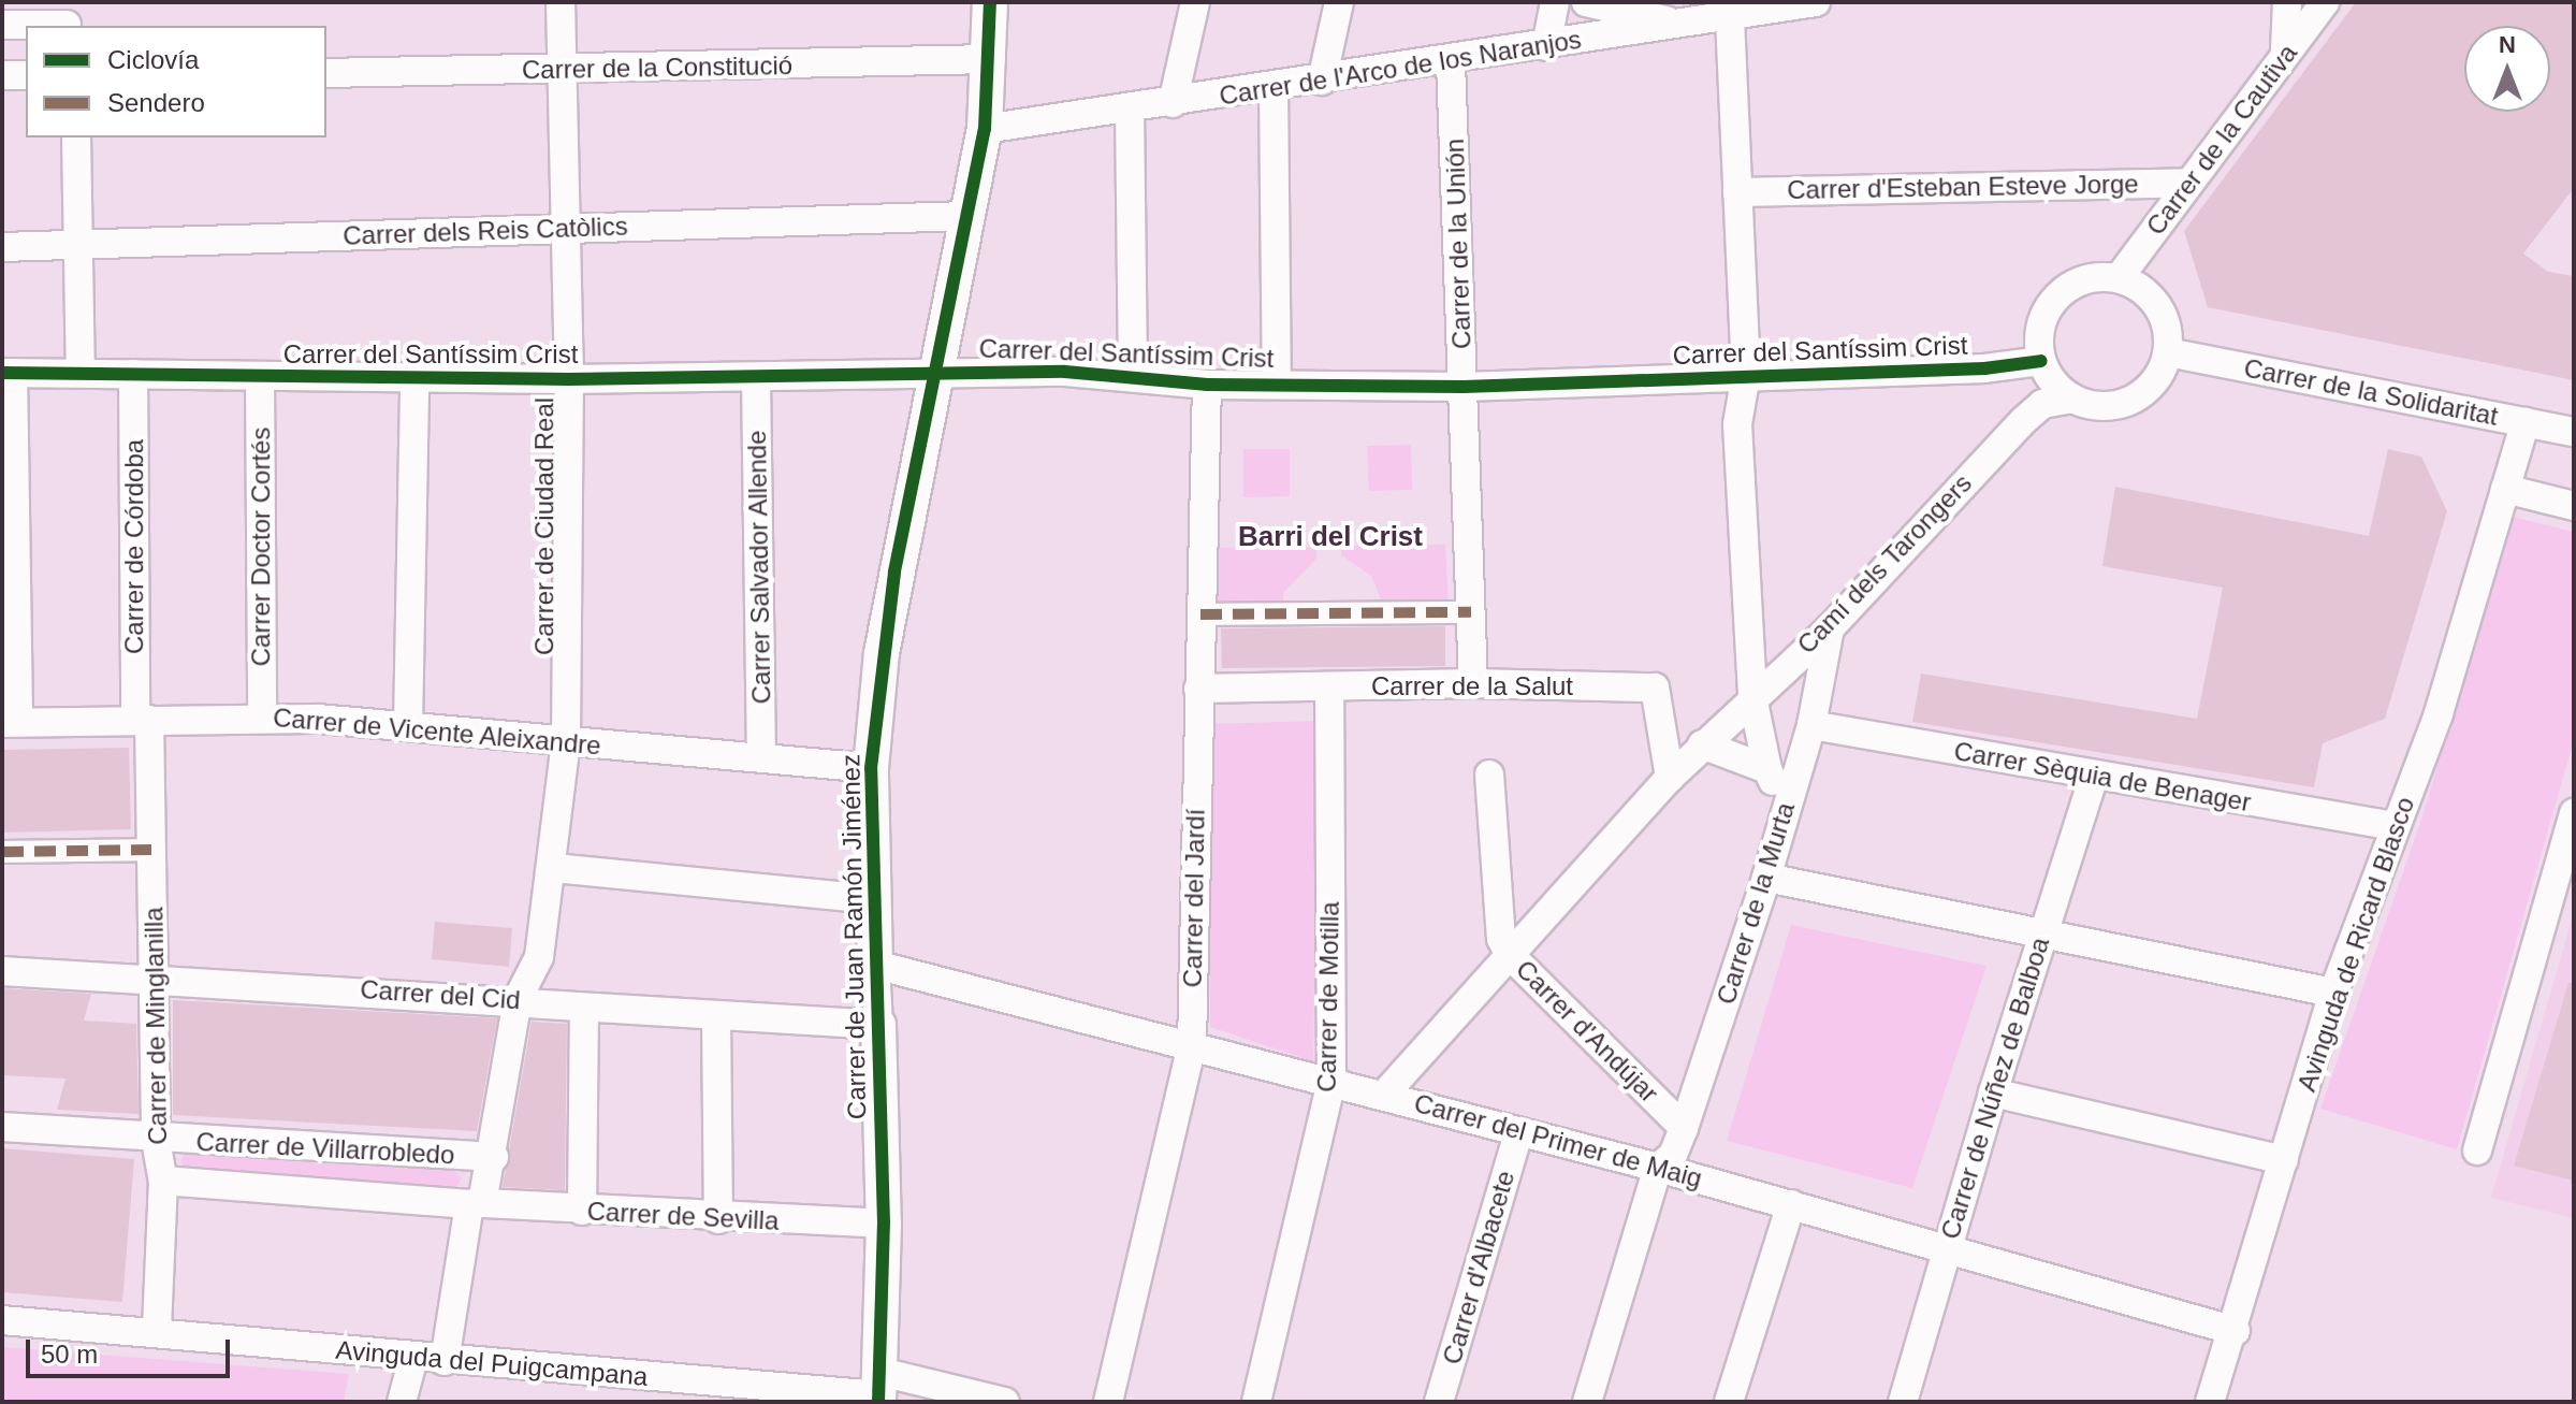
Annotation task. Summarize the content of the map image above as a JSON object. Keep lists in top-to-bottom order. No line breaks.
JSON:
{"streets":{"street":["Carrer de la Constitució","Carrer de l'Arco de los Naranjos","Carrer de la Cautiva","Carrer d'Esteban Esteve Jorge","Carrer dels Reis Catòlics","Carrer de la Unión","Carrer del Santíssim Crist","Carrer de la Solidaritat","Carrer de Ciudad Real","Carrer de Córdoba","Carrer Doctor Cortés","Camí dels Tarongers","Carrer Salvador Allende","Carrer de la Salut","Carrer de Vicente Aleixandre","Carrer Sèquia de Benager","Carrer del Jardí","Carrer de la Murta","Carrer de Juan Ramón Jiménez","Avinguda de Ricard Blasco","Carrer del Cid","Carrer de Motilla","Carrer de Minglanilla","Carrer d'Andújar","Carrer de Núñez de Balboa","Carrer del Primer de Maig","Carrer de Villarrobledo","Carrer de Sevilla","Carrer d'Albacete","Avinguda del Puigcampana"]},"crossings":[["Carrer de la Constitució","Carrer de Ciudad Real"],["Carrer de la Constitució","Carrer de Juan Ramón Jiménez"],["Carrer de l'Arco de los Naranjos","Carrer de la Unión"],["Carrer de l'Arco de los Naranjos","Carrer de Juan Ramón Jiménez"],["Carrer de la Cautiva","Carrer d'Esteban Esteve Jorge"],["Carrer de la Cautiva","Carrer del Santíssim Crist"],["Carrer de la Cautiva","Carrer de la Solidaritat"],["Carrer de la Cautiva","Camí dels Tarongers"],["Carrer dels Reis Catòlics","Carrer de Ciudad Real"],["Carrer dels Reis Catòlics","Carrer de Juan Ramón Jiménez"],["Carrer de la Unión","Carrer del Santíssim Crist"],["Carrer de la Unión","Carrer de la Salut"],["Carrer del Santíssim Crist","Carrer de la Solidaritat"],["Carrer del Santíssim Crist","Carrer de Ciudad Real"],["Carrer del Santíssim Crist","Carrer de Córdoba"],["Carrer del Santíssim Crist","Carrer Doctor Cortés"],["Carrer del Santíssim Crist","Camí dels Tarongers"],["Carrer del Santíssim Crist","Carrer Salvador Allende"],["Carrer del Santíssim Crist","Carrer del Jardí"],["Carrer del Santíssim Crist","Carrer de Juan Ramón Jiménez"],["Carrer de la Solidaritat","Camí dels Tarongers"],["Carrer de la Solidaritat","Avinguda de Ricard Blasco"],["Carrer de Ciudad Real","Carrer de Vicente Aleixandre"],["Carrer de Ciudad Real","Carrer del Cid"],["Carrer de Ciudad Real","Carrer de Villarrobledo"],["Carrer de Ciudad Real","Carrer de Sevilla"],["Carrer de Ciudad Real","Avinguda del Puigcampana"],["Carrer de Córdoba","Carrer de Vicente Aleixandre"],["Carrer de Córdoba","Carrer de Minglanilla"],["Carrer Doctor Cortés","Carrer de Vicente Aleixandre"],["Camí dels Tarongers","Carrer de la Salut"],["Camí dels Tarongers","Carrer de la Murta"],["Camí dels Tarongers","Carrer d'Andújar"],["Camí dels Tarongers","Carrer del Primer de Maig"],["Carrer Salvador Allende","Carrer de Vicente Aleixandre"],["Carrer de la Salut","Carrer del Jardí"],["Carrer de la Salut","Carrer de Motilla"],["Carrer de Vicente Aleixandre","Carrer de Juan Ramón Jiménez"],["Carrer de Vicente Aleixandre","Carrer de Minglanilla"],["Carrer Sèquia de Benager","Carrer de la Murta"],["Carrer Sèquia de Benager","Avinguda de Ricard Blasco"],["Carrer Sèquia de Benager","Carrer de Núñez de Balboa"],["Carrer del Jardí","Carrer del Primer de Maig"],["Carrer de la Murta","Carrer d'Andújar"],["Carrer de la Murta","Carrer del Primer de Maig"],["Carrer de Juan Ramón Jiménez","Carrer del Cid"],["Carrer de Juan Ramón Jiménez","Carrer del Primer de Maig"],["Carrer de Juan Ramón Jiménez","Carrer de Sevilla"],["Carrer de Juan Ramón Jiménez","Avinguda del Puigcampana"],["Avinguda de Ricard Blasco","Carrer del Primer de Maig"],["Carrer del Cid","Carrer de Minglanilla"],["Carrer de Motilla","Carrer del Primer de Maig"],["Carrer de Minglanilla","Carrer de Villarrobledo"],["Carrer de Minglanilla","Avinguda del Puigcampana"],["Carrer de Núñez de Balboa","Carrer del Primer de Maig"],["Carrer del Primer de Maig","Carrer d'Albacete"],["Carrer de Villarrobledo","Carrer de Sevilla"]],"districts":["Barri del Crist"],"legend":["Ciclovía","Sendero"],"scale_bar":"50 m","north":"top"}
